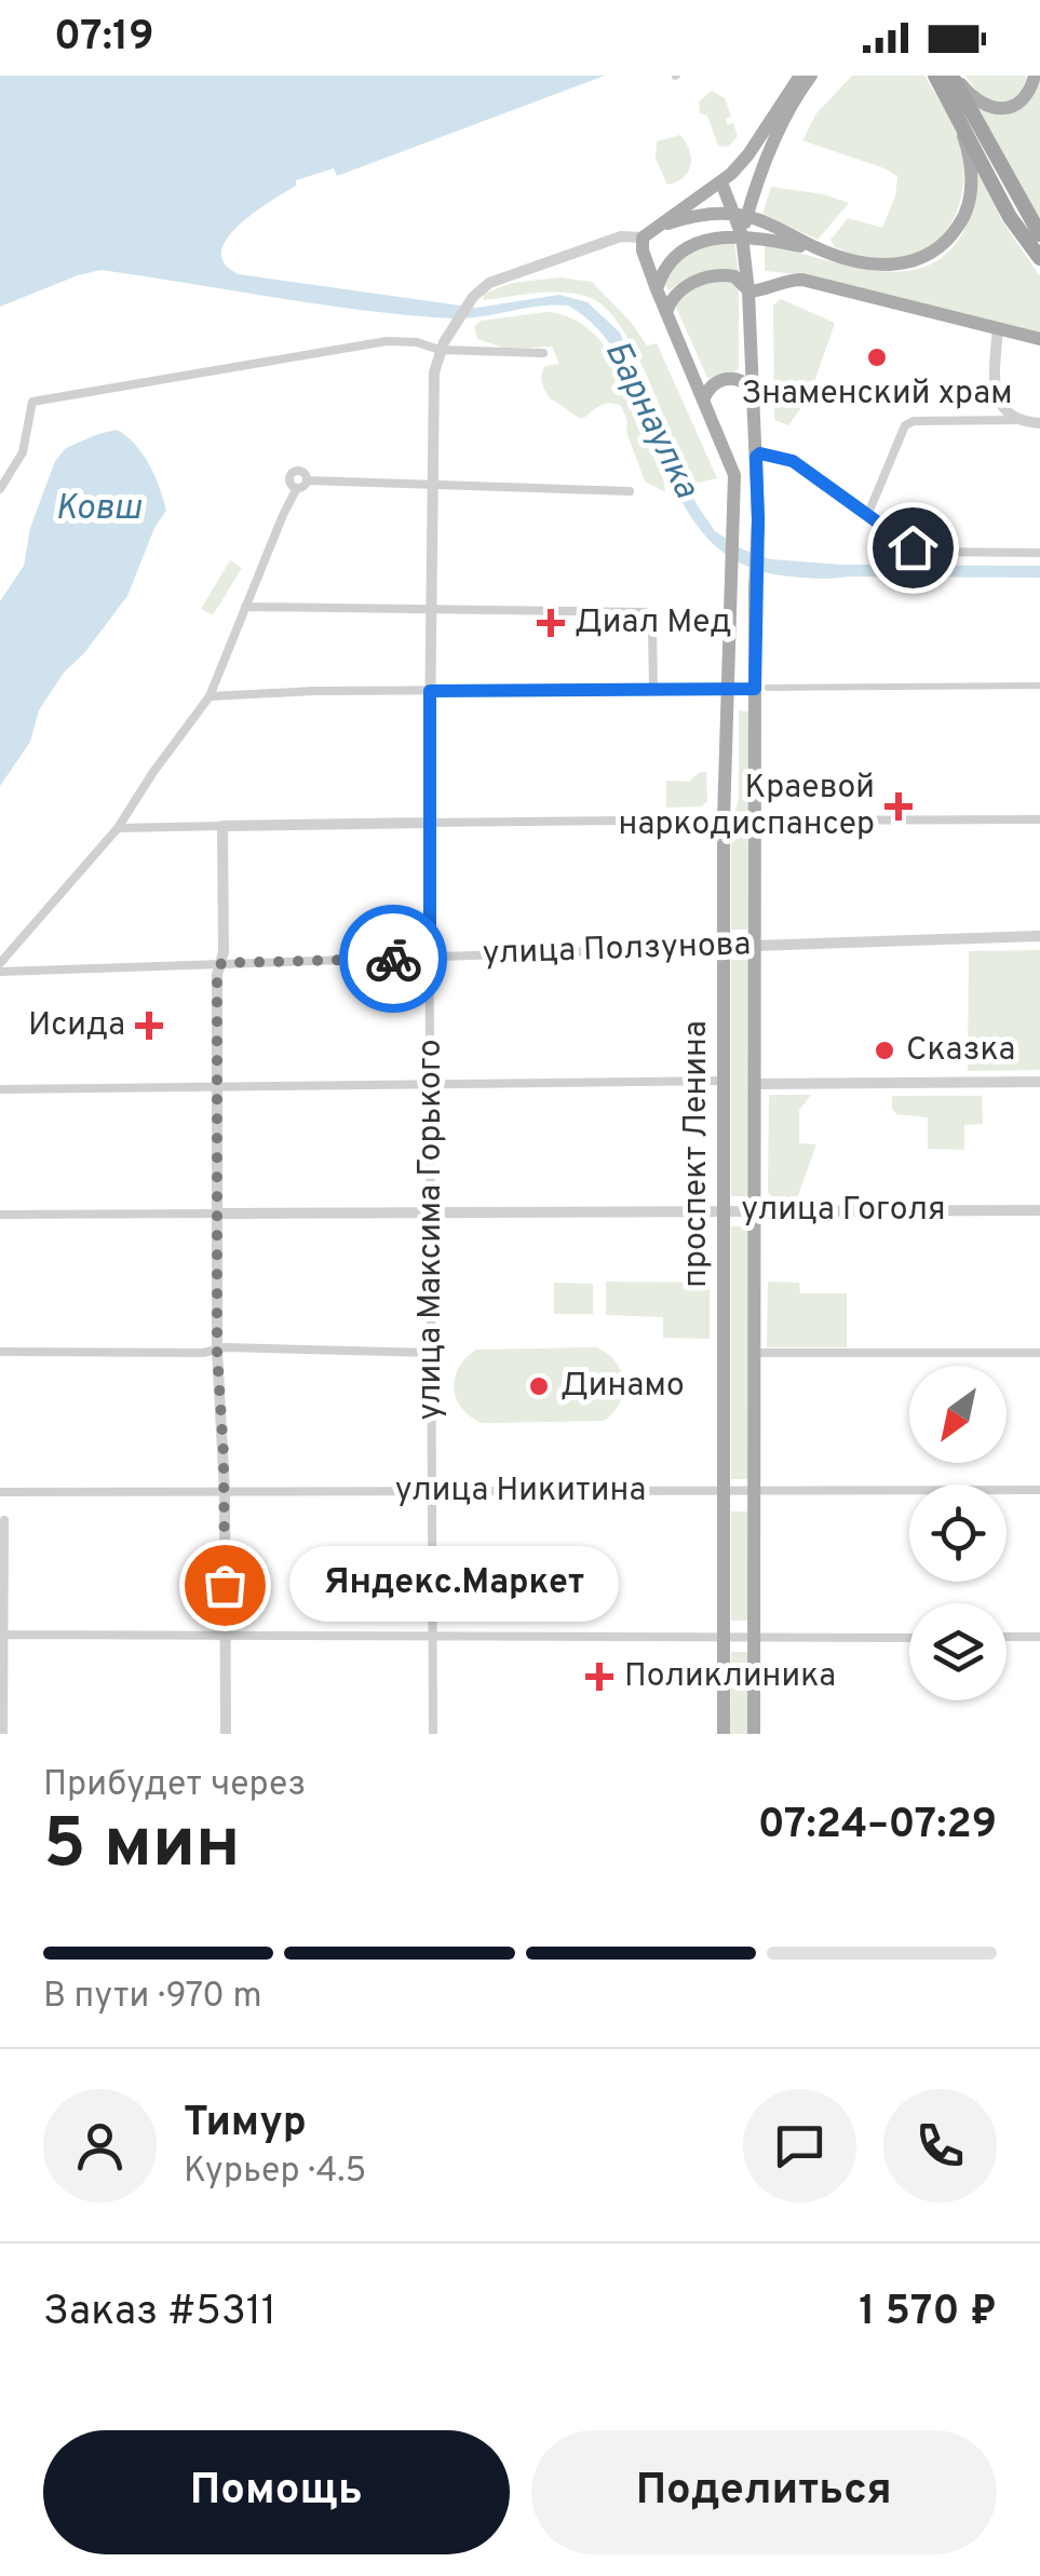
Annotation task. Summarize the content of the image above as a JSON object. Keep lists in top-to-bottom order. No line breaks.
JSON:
{"streets":{"main road":["проспект Ленина"],"street":["улица Ползунова","улица Гоголя","улица Максима Горького","улица Никитина"]},"crossings":[["улица Ползунова","проспект Ленина"],["улица Ползунова","улица Максима Горького"],["проспект Ленина","улица Гоголя"],["проспект Ленина","улица Никитина"],["улица Гоголя","улица Максима Горького"],["улица Максима Горького","улица Никитина"]],"water":["Барнаулка","Ковш"],"places":{"other":["Знаменский храм","Сказка","Динамо","Яндекс.Маркет"],"health":["Диал Мед","Краевой наркодиспансер","Исида","Поликлиника"]},"north":"bottom left","page":{"status":"07:19","bubble":"Яндекс.Маркет","heading":["5 мин","Прибудет через","07:24–07:29"],"panel":["Тимур","Курьер · 4.5","Заказ #5311","1 570 ₽"],"bar":"В пути · 970 m","buttons":["Помощь","Поделиться"]}}
